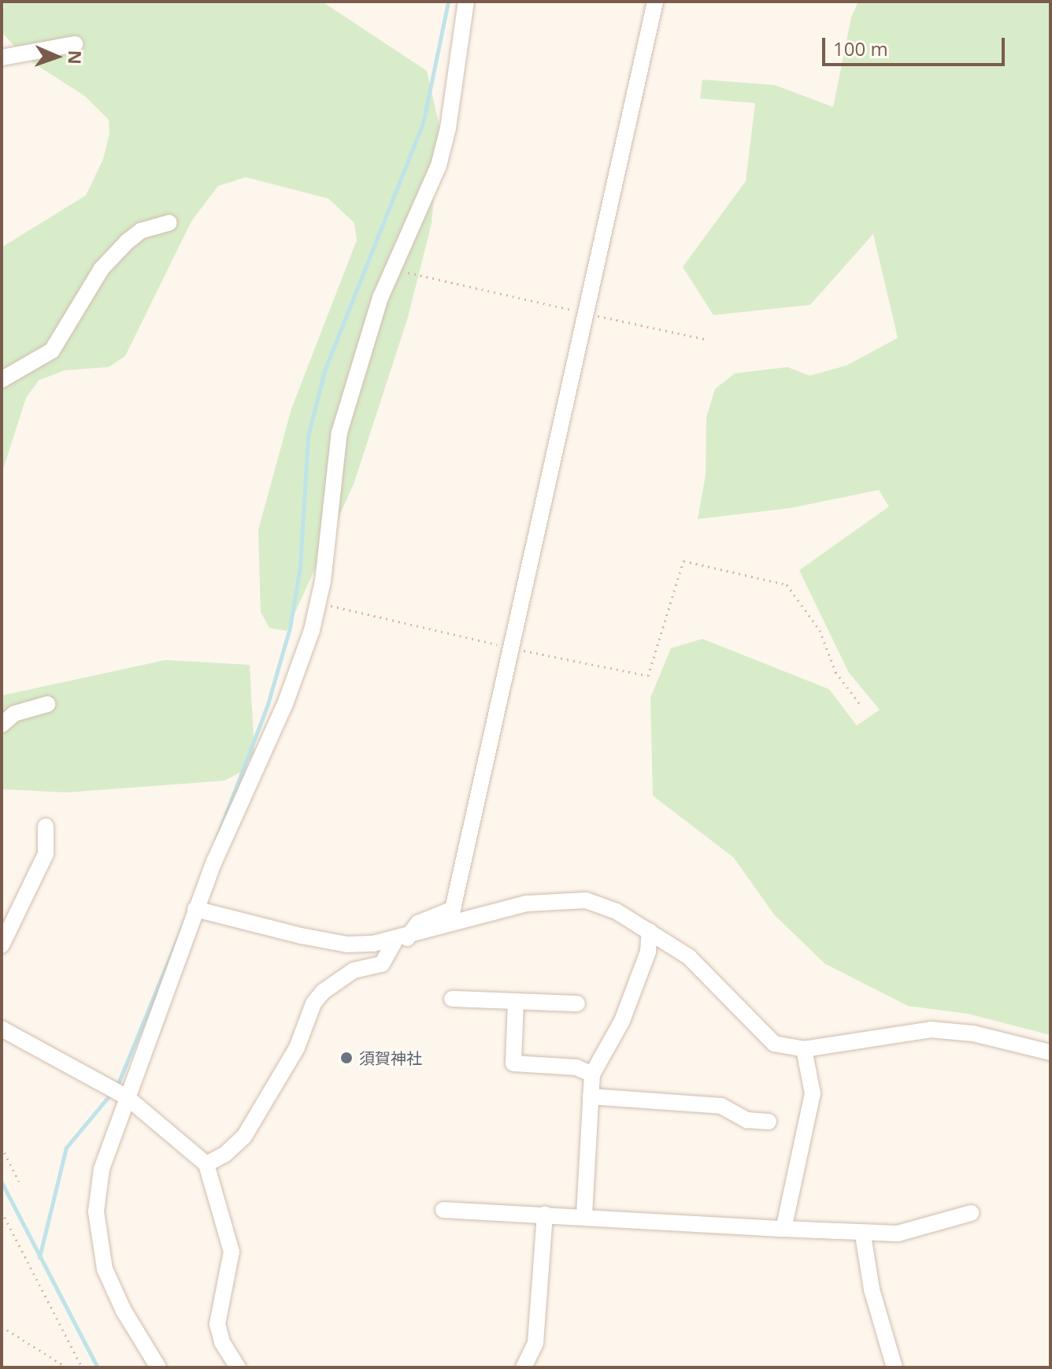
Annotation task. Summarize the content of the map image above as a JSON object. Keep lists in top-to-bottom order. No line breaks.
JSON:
{"places":["須賀神社"],"scale_bar":"100 m","north":"right"}
